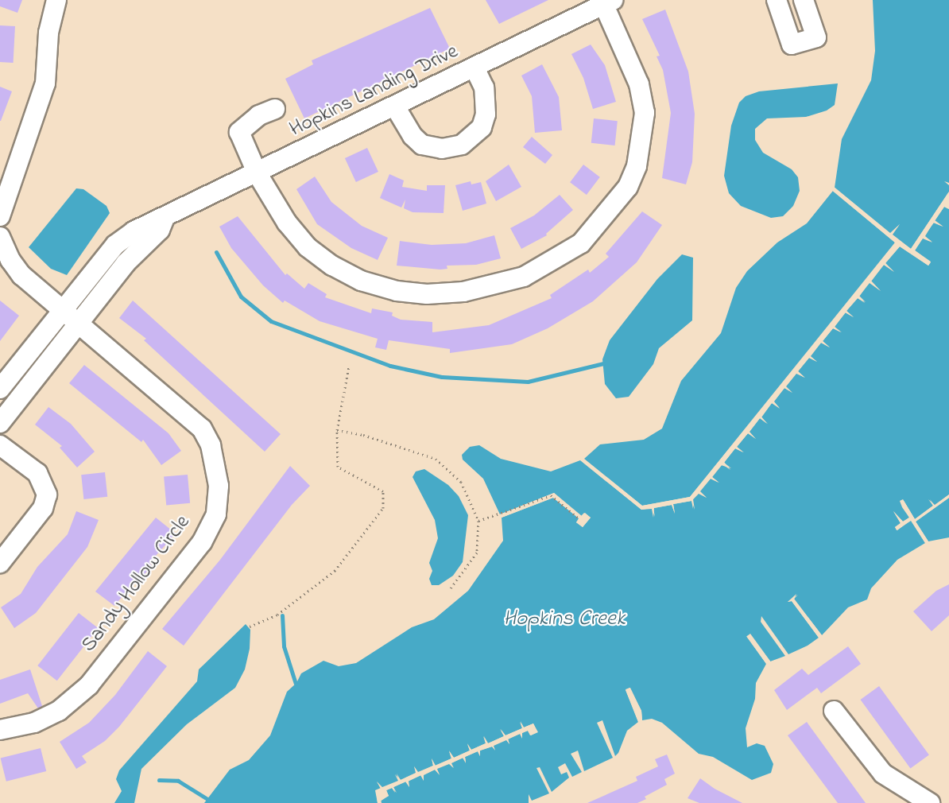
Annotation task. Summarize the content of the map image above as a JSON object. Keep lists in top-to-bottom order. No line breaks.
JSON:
{"streets":{"street":["Hopkins Landing Drive","Sandy Hollow Circle"]},"crossings":[["Hopkins Landing Drive","Sandy Hollow Circle"]],"water":["Hopkins Creek"]}
